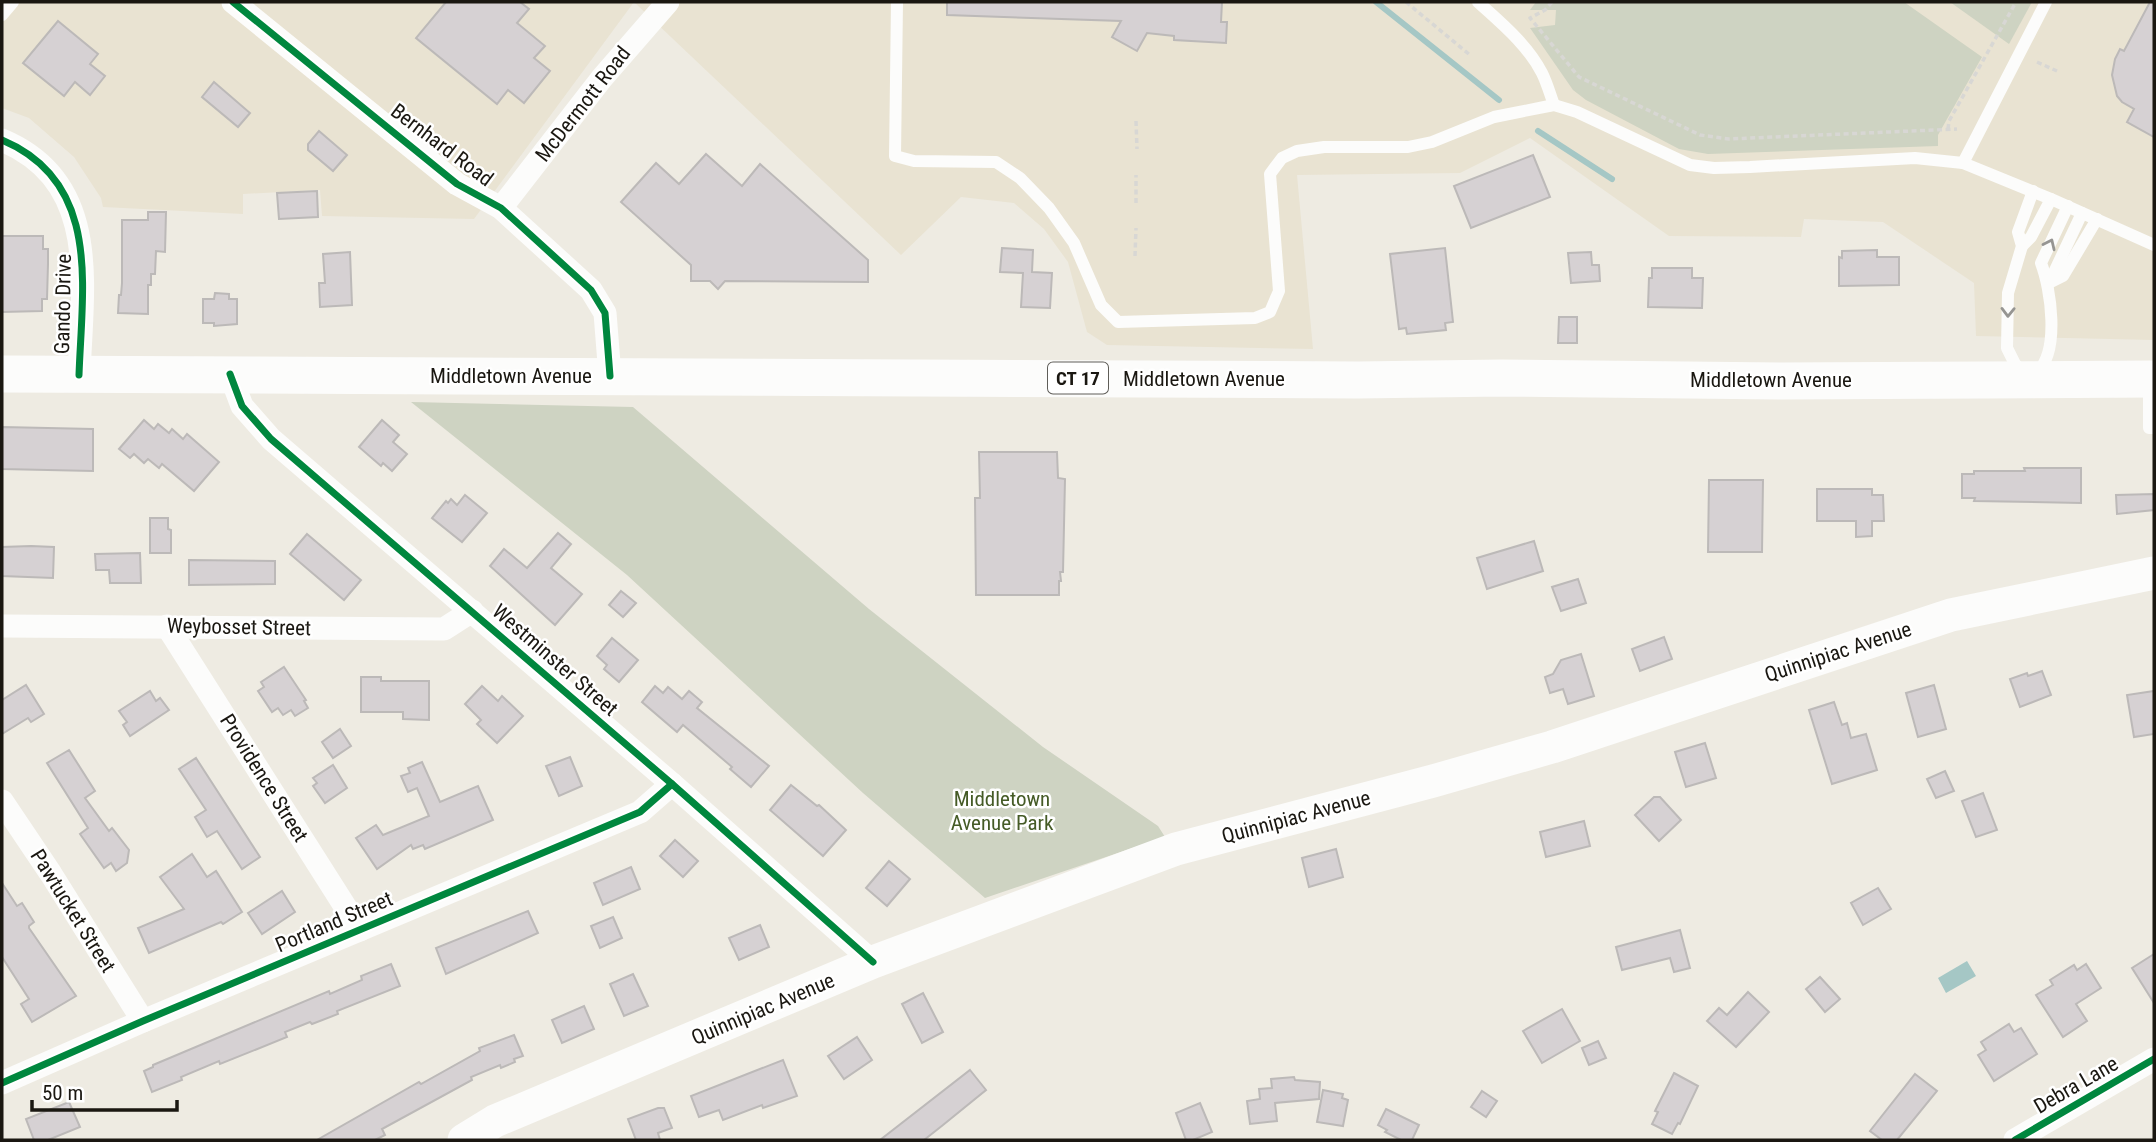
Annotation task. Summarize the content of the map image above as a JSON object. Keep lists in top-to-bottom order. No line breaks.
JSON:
{"streets":{"main road":["Middletown Avenue","CT 17","Quinnipiac Avenue"],"street":["McDermott Road","Bernhard Road","Gando Drive","Weybosset Street","Westminster Street","Providence Street","Pawtucket Street","Portland Street","Debra Lane"]},"crossings":[["McDermott Road","Bernhard Road"],["Bernhard Road","Middletown Avenue"],["Gando Drive","Middletown Avenue"],["Middletown Avenue","Westminster Street"],["Weybosset Street","Westminster Street"],["Weybosset Street","Providence Street"],["Quinnipiac Avenue","Westminster Street"],["Westminster Street","Portland Street"],["Providence Street","Portland Street"],["Pawtucket Street","Portland Street"]],"parks":["Middletown Avenue Park"],"scale_bar":"50 m"}
